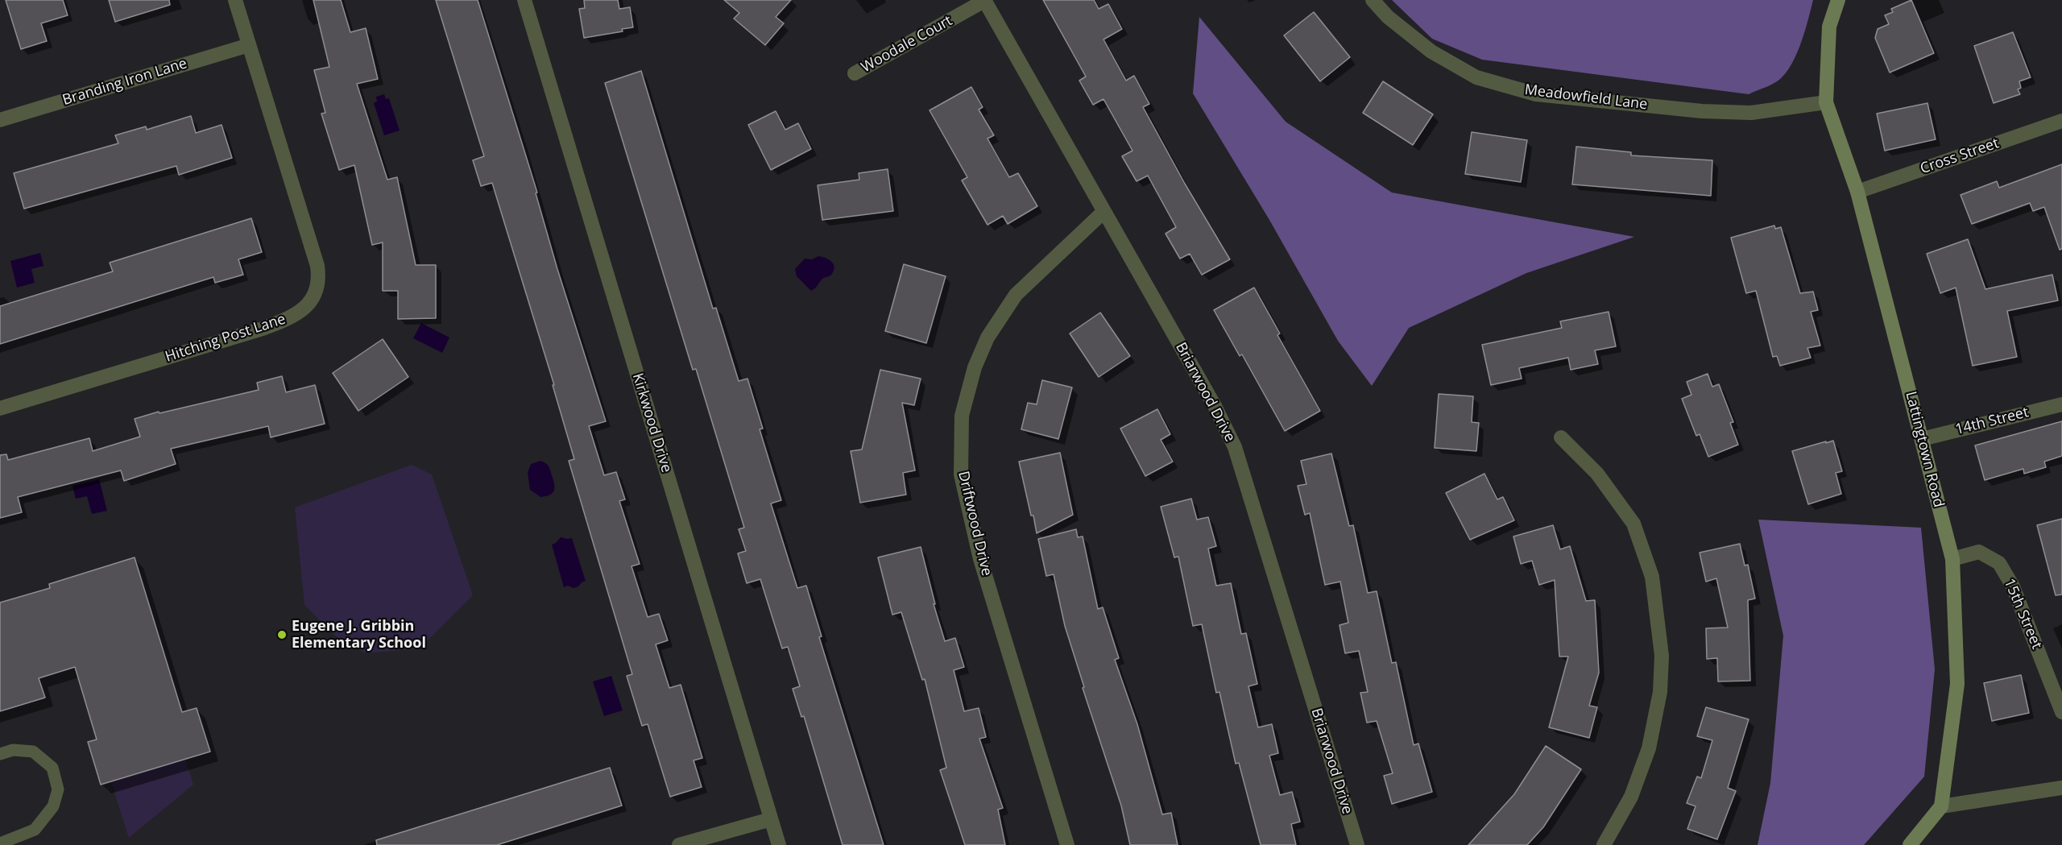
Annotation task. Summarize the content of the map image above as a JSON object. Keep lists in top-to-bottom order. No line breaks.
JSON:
{"streets":{"main road":["Lattingtown Road"],"street":["Woodale Court","Branding Iron Lane","Meadowfield Lane","Cross Street","Hitching Post Lane","Briarwood Drive","14th Street","Kirkwood Drive","Driftwood Drive","15th Street"]},"crossings":[["Woodale Court","Briarwood Drive"],["Branding Iron Lane","Hitching Post Lane"],["Meadowfield Lane","Lattingtown Road"],["Cross Street","Lattingtown Road"],["Briarwood Drive","Driftwood Drive"],["14th Street","Lattingtown Road"],["Lattingtown Road","15th Street"]],"places":["Eugene J. Gribbin Elementary School"]}
